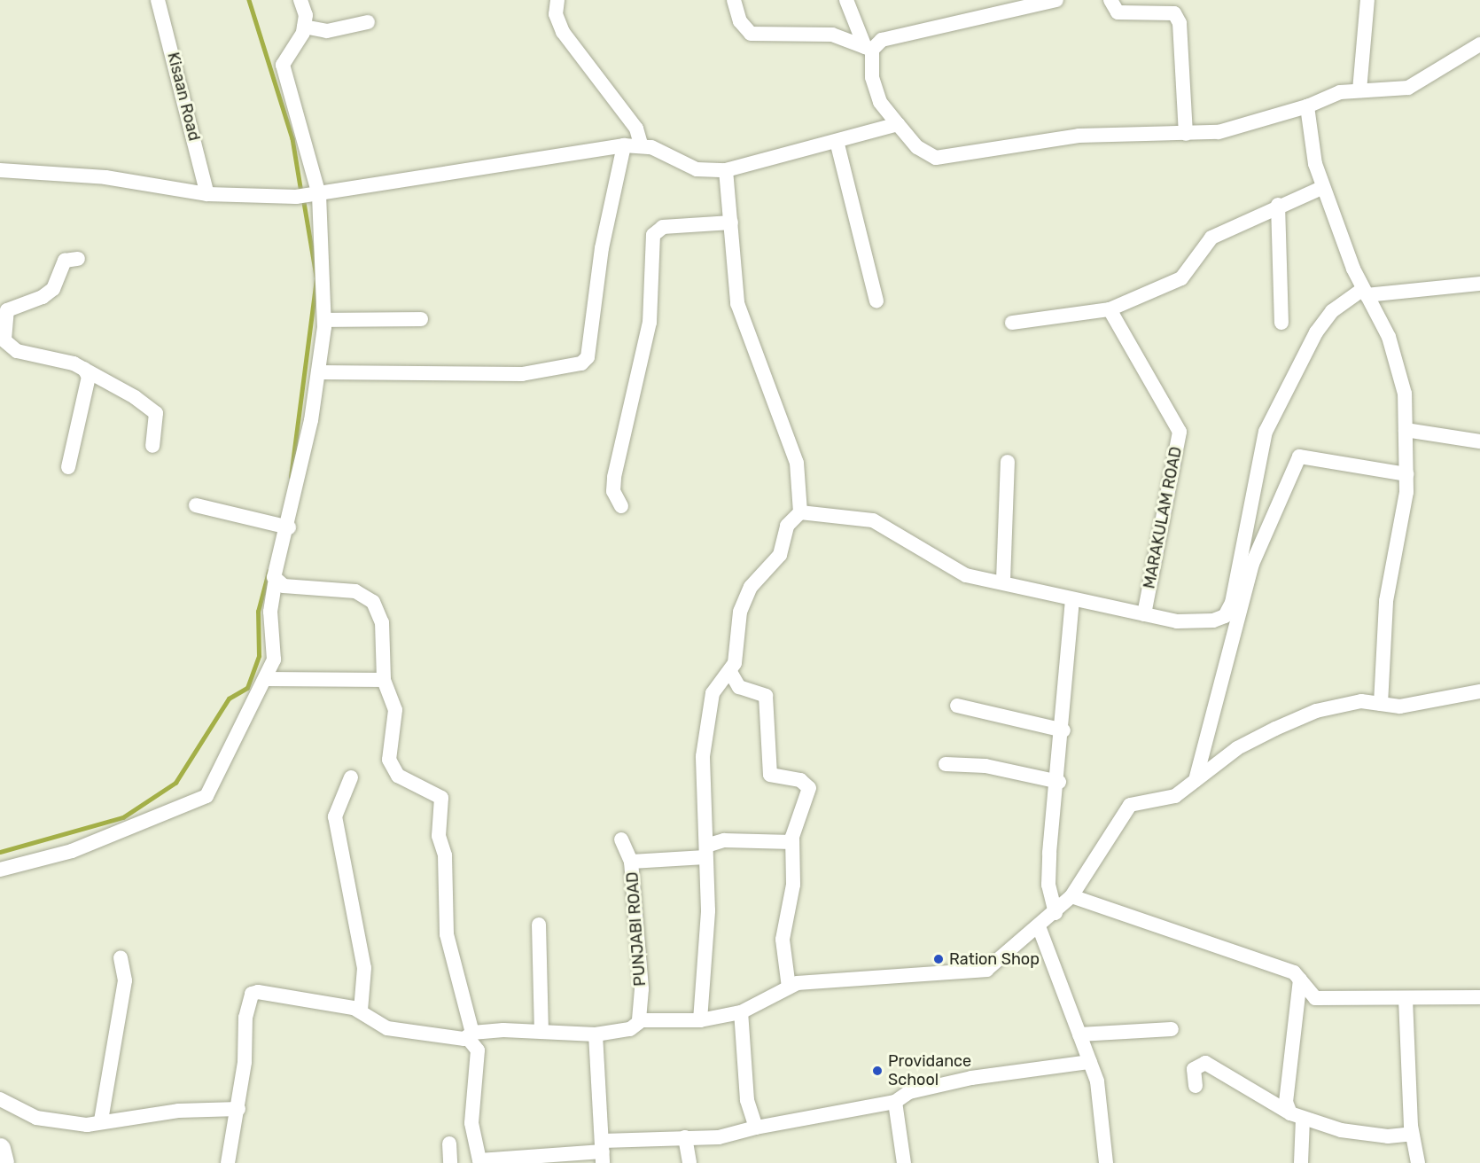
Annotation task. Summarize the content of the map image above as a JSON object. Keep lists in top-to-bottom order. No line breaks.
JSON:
{"streets":{"street":["Kisaan Road","MARAKULAM ROAD","PUNJABI ROAD"]},"places":["Ration Shop","Providance School"]}
